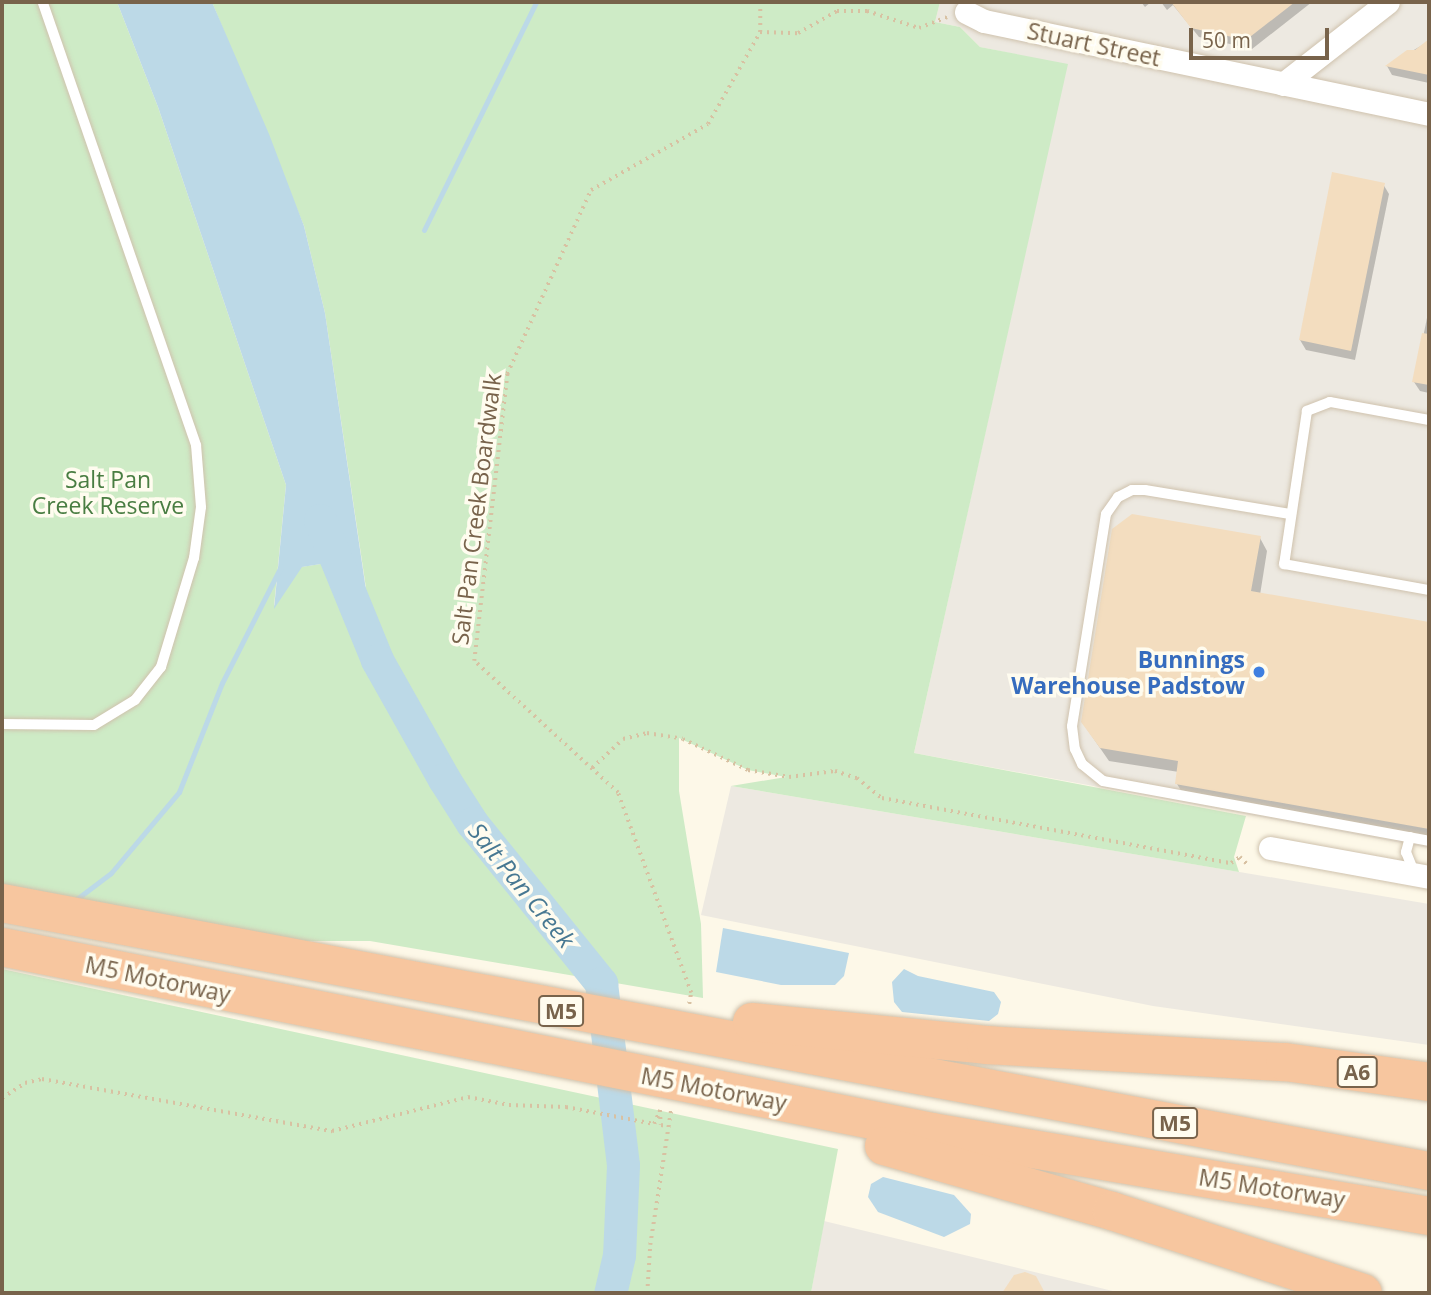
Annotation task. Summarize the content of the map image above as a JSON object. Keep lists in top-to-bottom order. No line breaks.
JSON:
{"streets":{"highway":["M5 Motorway","M5","A6"],"street":["Stuart Street"],"path":["Salt Pan Creek Boardwalk"]},"crossings":[["M5 Motorway","M5"],["M5 Motorway","A6"]],"water":["Salt Pan Creek"],"parks":["Salt Pan Creek Reserve"],"places":["Bunnings Warehouse Padstow"],"scale_bar":"50 m"}
